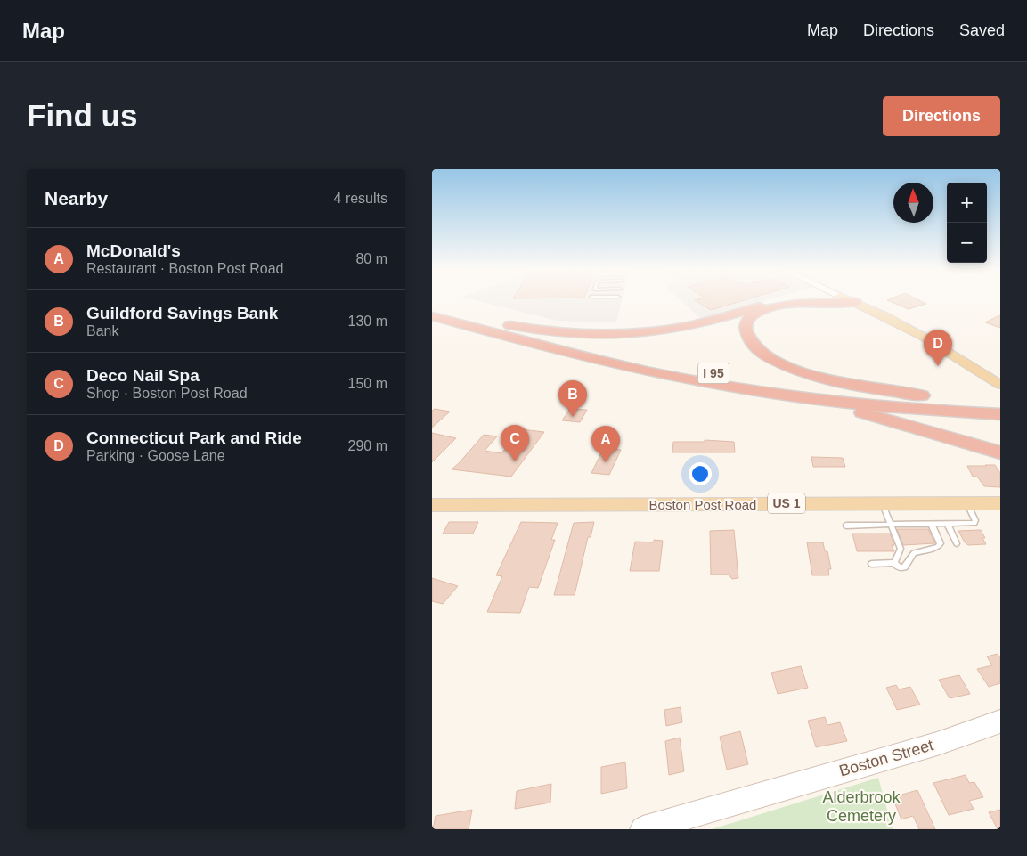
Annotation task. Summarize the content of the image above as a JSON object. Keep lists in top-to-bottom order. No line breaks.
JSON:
{"streets":{"highway":["I 95"],"main road":["US 1","Boston Post Road","Boston Street"]},"parks":["Alderbrook Cemetery"],"north":"top","page":{"header":"Map","nav":["Map","Directions","Saved"],"buttons":"Directions","title":"Find us","heading":["Nearby","4 results"],"map_buttons":["+","−"],"list":[{"mark":"A","name":"McDonald's","note":"Restaurant · Boston Post Road","value":"80 m"},{"mark":"B","name":"Guildford Savings Bank","note":"Bank","value":"130 m"},{"mark":"C","name":"Deco Nail Spa","note":"Shop · Boston Post Road","value":"150 m"},{"mark":"D","name":"Connecticut Park and Ride","note":"Parking · Goose Lane","value":"290 m"}],"pins":["D","B","C","A"]}}
